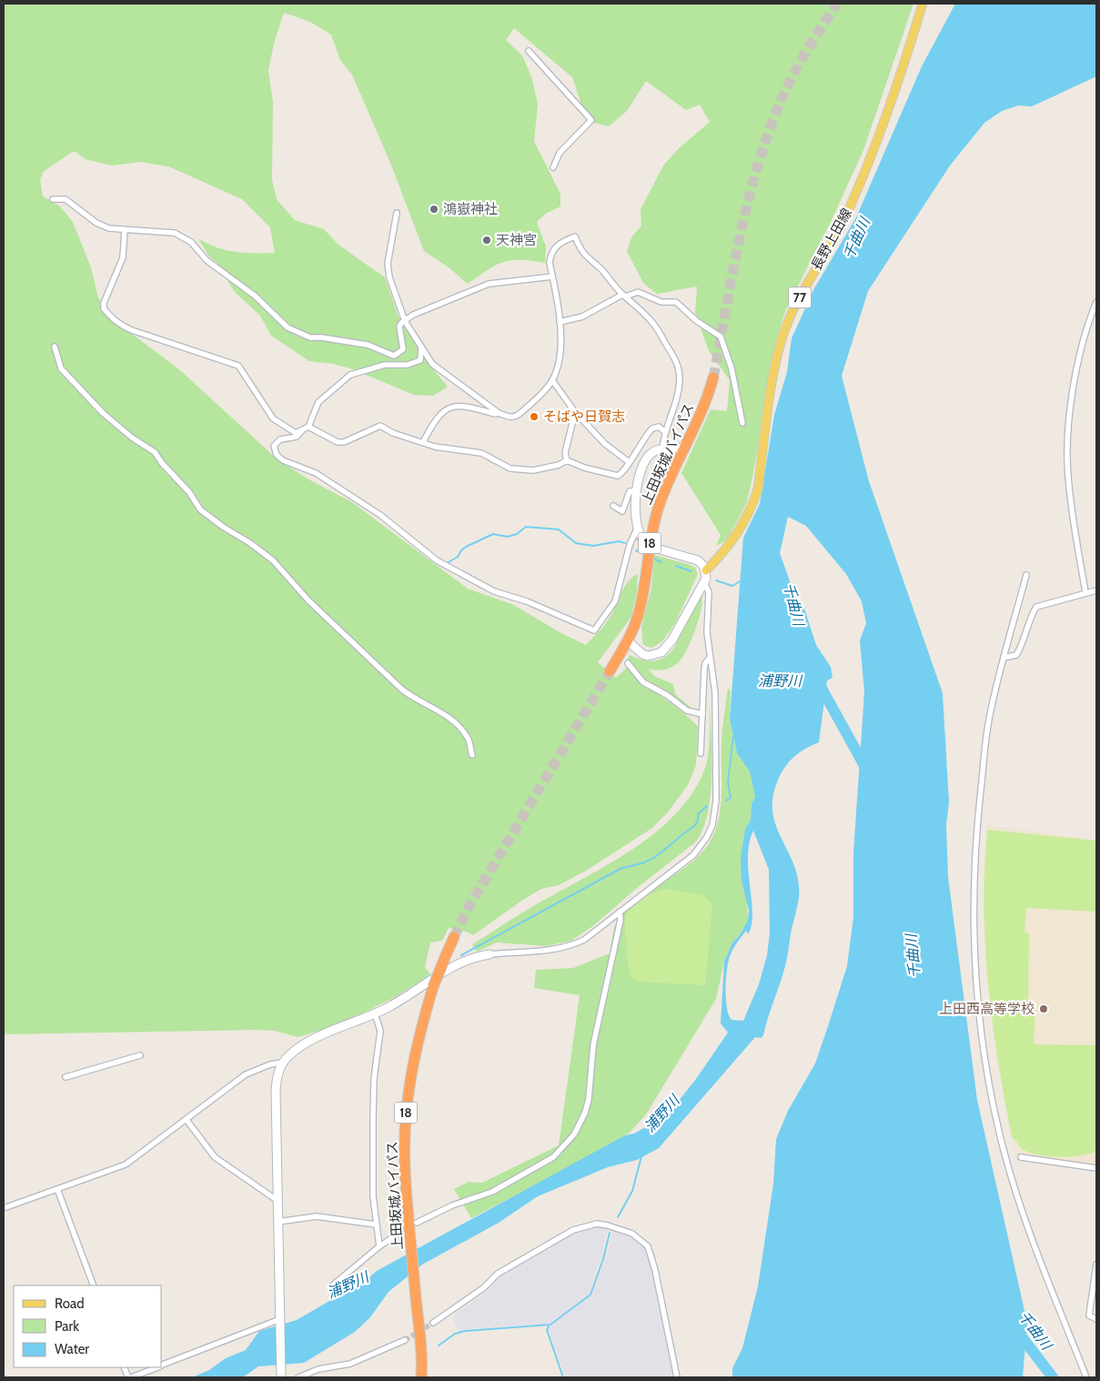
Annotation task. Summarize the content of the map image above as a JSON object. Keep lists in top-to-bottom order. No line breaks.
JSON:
{"streets":{"highway":["上田坂城バイパス","18"],"main road":["長野上田線","77"]},"water":["千曲川","浦野川"],"places":["鴻嶽神社","天神宮","そばや日賀志","上田西高等学校"],"legend":["Road","Park","Water"]}
